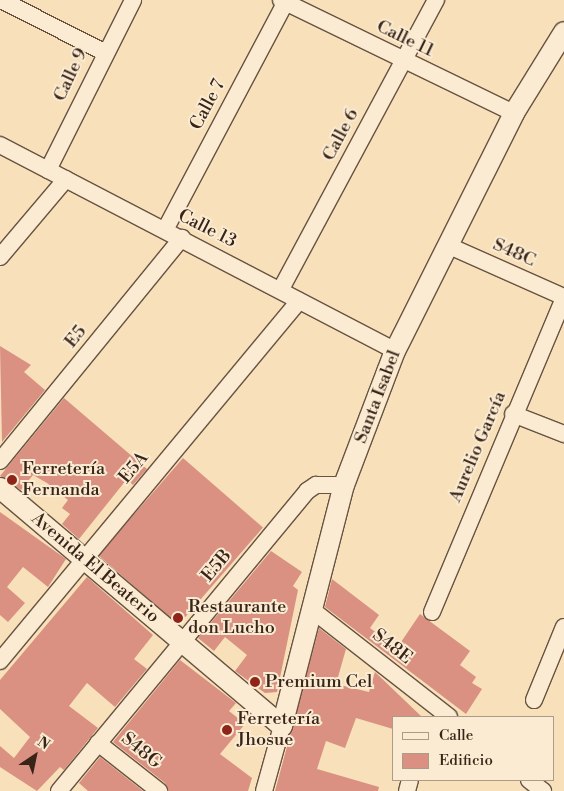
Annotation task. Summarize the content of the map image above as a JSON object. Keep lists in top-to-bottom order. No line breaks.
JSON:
{"streets":{"street":["Calle 11","Calle 9","Calle 7","Calle 6","Calle 13","S48C","E5","Santa Isabel","Aurelio García","E5A","E5B","Avenida El Beaterio","S48E","S48G"]},"crossings":[["Calle 11","Calle 7"],["Calle 11","Calle 6"],["Calle 11","Santa Isabel"],["Calle 9","Calle 13"],["Calle 7","Calle 13"],["Calle 6","Calle 13"],["Calle 13","E5"],["Calle 13","Santa Isabel"],["Calle 13","E5A"],["S48C","Santa Isabel"],["S48C","Aurelio García"],["Santa Isabel","E5B"],["Santa Isabel","Avenida El Beaterio"],["Santa Isabel","S48E"],["E5A","Avenida El Beaterio"],["E5B","Avenida El Beaterio"],["E5B","S48G"]],"places":["Ferretería Fernanda","Restaurante don Lucho","Premium Cel","Ferretería Jhosue"],"legend":["Calle","Edificio"],"north":"top right"}
